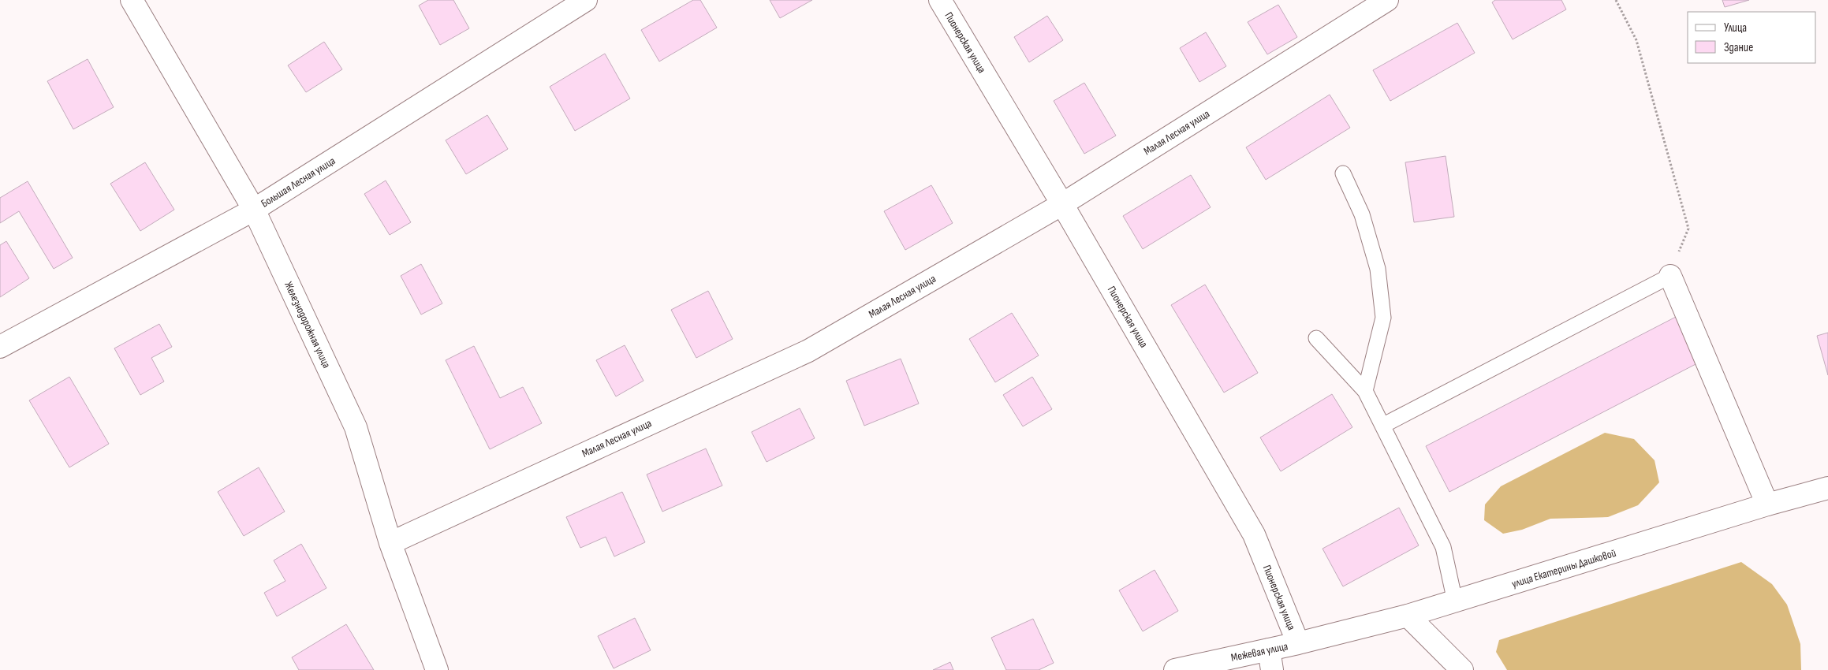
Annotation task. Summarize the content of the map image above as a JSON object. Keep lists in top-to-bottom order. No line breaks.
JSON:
{"streets":{"street":["Пионерская улица","Малая Лесная улица","Большая Лесная улица","Железнодорожная улица","улица Екатерины Дашковой","Межевая улица"]},"crossings":[["Пионерская улица","Малая Лесная улица"],["Пионерская улица","улица Екатерины Дашковой"],["Пионерская улица","Межевая улица"],["Малая Лесная улица","Железнодорожная улица"],["Большая Лесная улица","Железнодорожная улица"],["улица Екатерины Дашковой","Межевая улица"]],"legend":["Улица","Здание"]}
